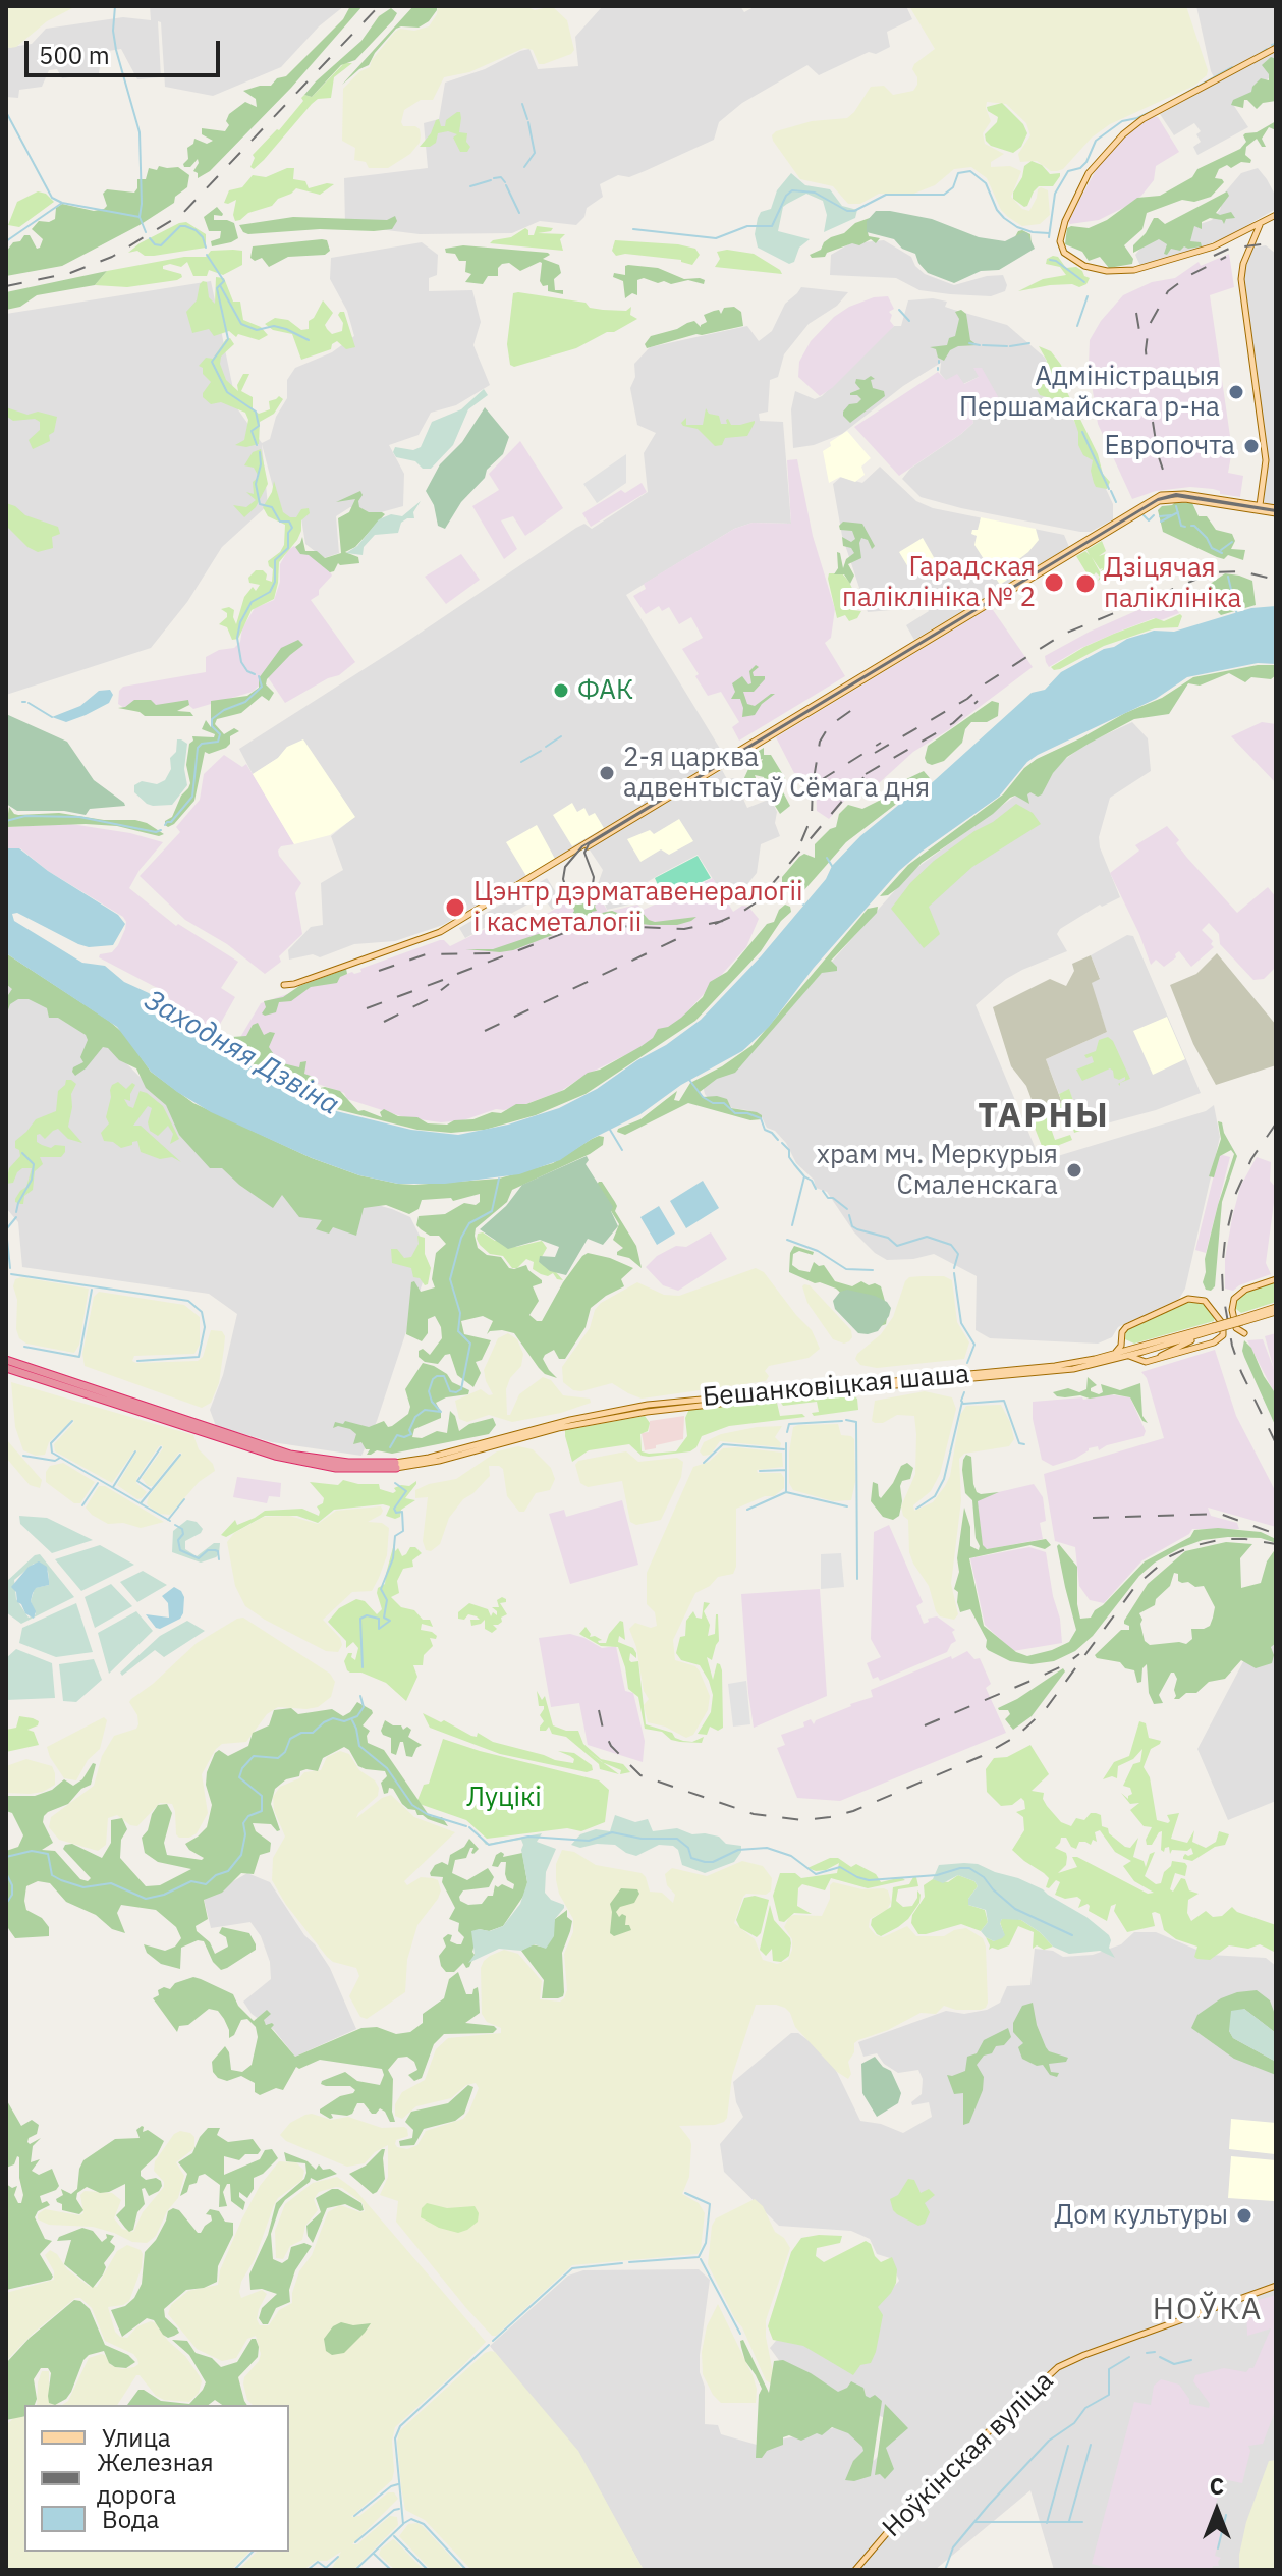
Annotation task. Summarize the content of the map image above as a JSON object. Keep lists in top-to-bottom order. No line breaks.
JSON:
{"streets":{"main road":["Бешанковіцкая шаша","Ноўкінская вуліца"]},"districts":["ТАРНЫ","НОЎКА"],"water":["Заходняя Дзвіна"],"parks":["Луцікі"],"places":["Адміністрацыя Першамайскага р-на","Европочта","Гарадская паліклініка № 2","Дзіцячая паліклініка","ФАК","2-я царква адвентыстаў Сёмага дня","Цэнтр дэрматавенералогіі і касметалогіі","храм мч. Меркурыя Смаленскага","Дом культуры"],"legend":["Улица","Железная дорога","Вода"],"scale_bar":"500 m","north":"top"}
